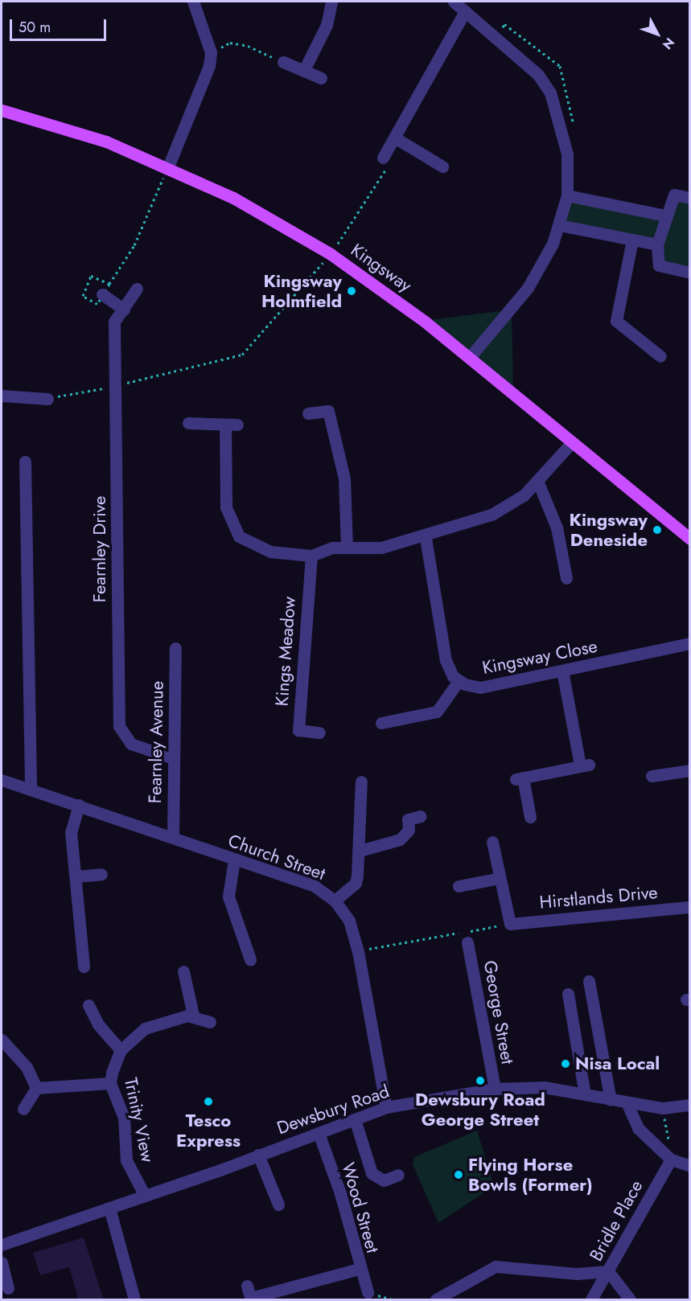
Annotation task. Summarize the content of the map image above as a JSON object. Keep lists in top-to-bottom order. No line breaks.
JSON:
{"streets":{"main road":["Kingsway"],"street":["Fearnley Drive","Kings Meadow","Kingsway Close","Fearnley Avenue","Church Street","Hirstlands Drive","George Street","Dewsbury Road","Trinity View","Wood Street","Bridle Place"]},"crossings":[["Fearnley Drive","Fearnley Avenue"],["Fearnley Avenue","Church Street"],["Church Street","Dewsbury Road"],["George Street","Dewsbury Road"],["Dewsbury Road","Trinity View"],["Dewsbury Road","Wood Street"]],"places":["Kingsway Holmfield","Kingsway Deneside","Nisa Local","Dewsbury Road George Street","Tesco Express","Flying Horse Bowls (Former)"],"scale_bar":"50 m","north":"bottom right"}
